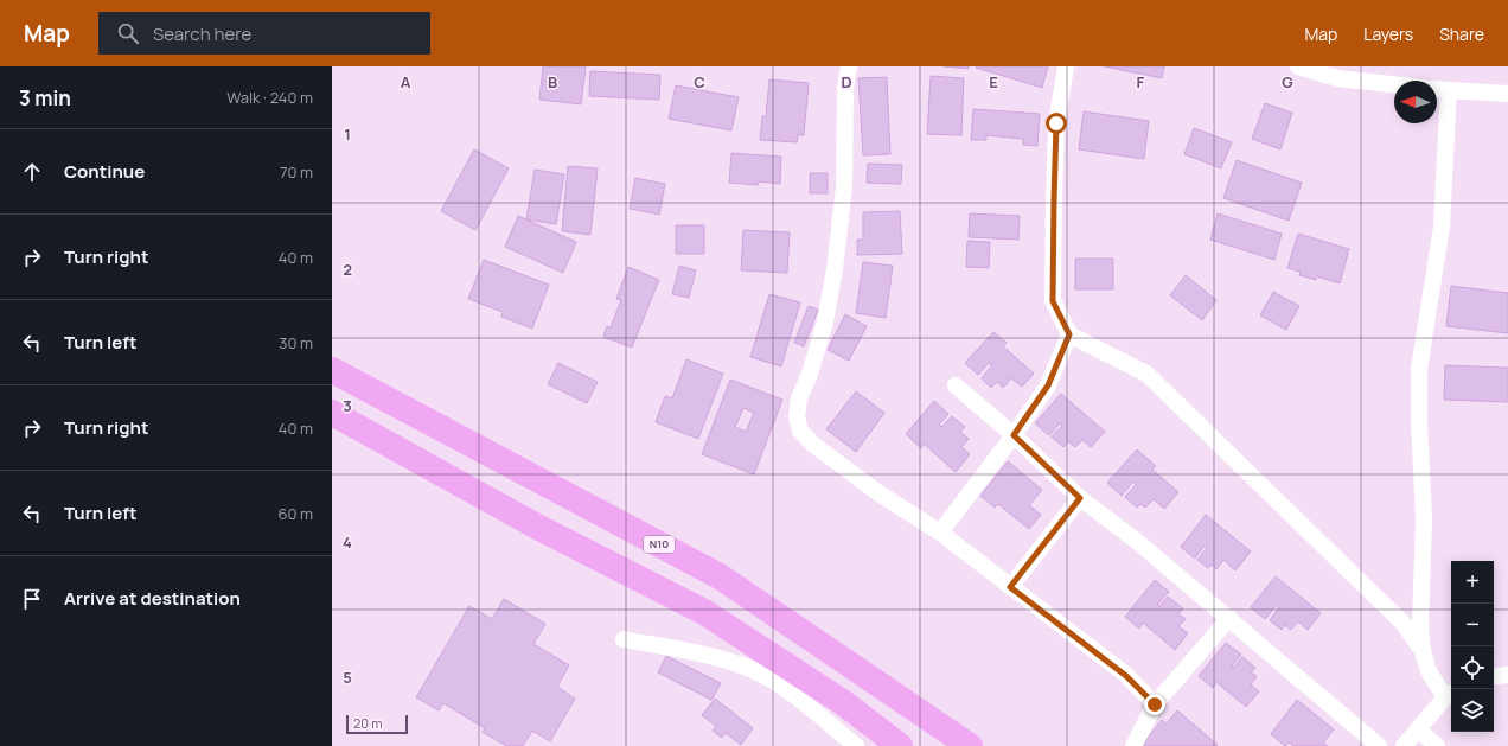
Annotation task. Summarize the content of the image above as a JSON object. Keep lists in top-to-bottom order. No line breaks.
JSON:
{"streets":{"main road":["N10"]},"scale_bar":"20 m","north":"left","page":{"header":"Map","search":"Search here","nav":["Map","Layers","Share"],"heading":["3 min","Walk · 240 m"],"list":[["Continue","70 m"],["Turn right","40 m"],["Turn left","30 m"],["Turn right","40 m"],["Turn left","60 m"],"Arrive at destination"],"map_buttons":["+","−"],"scale":"20 m"},"grid":{"columns":["A","B","C","D","E","F","G"],"rows":["1","2","3","4","5"]}}
